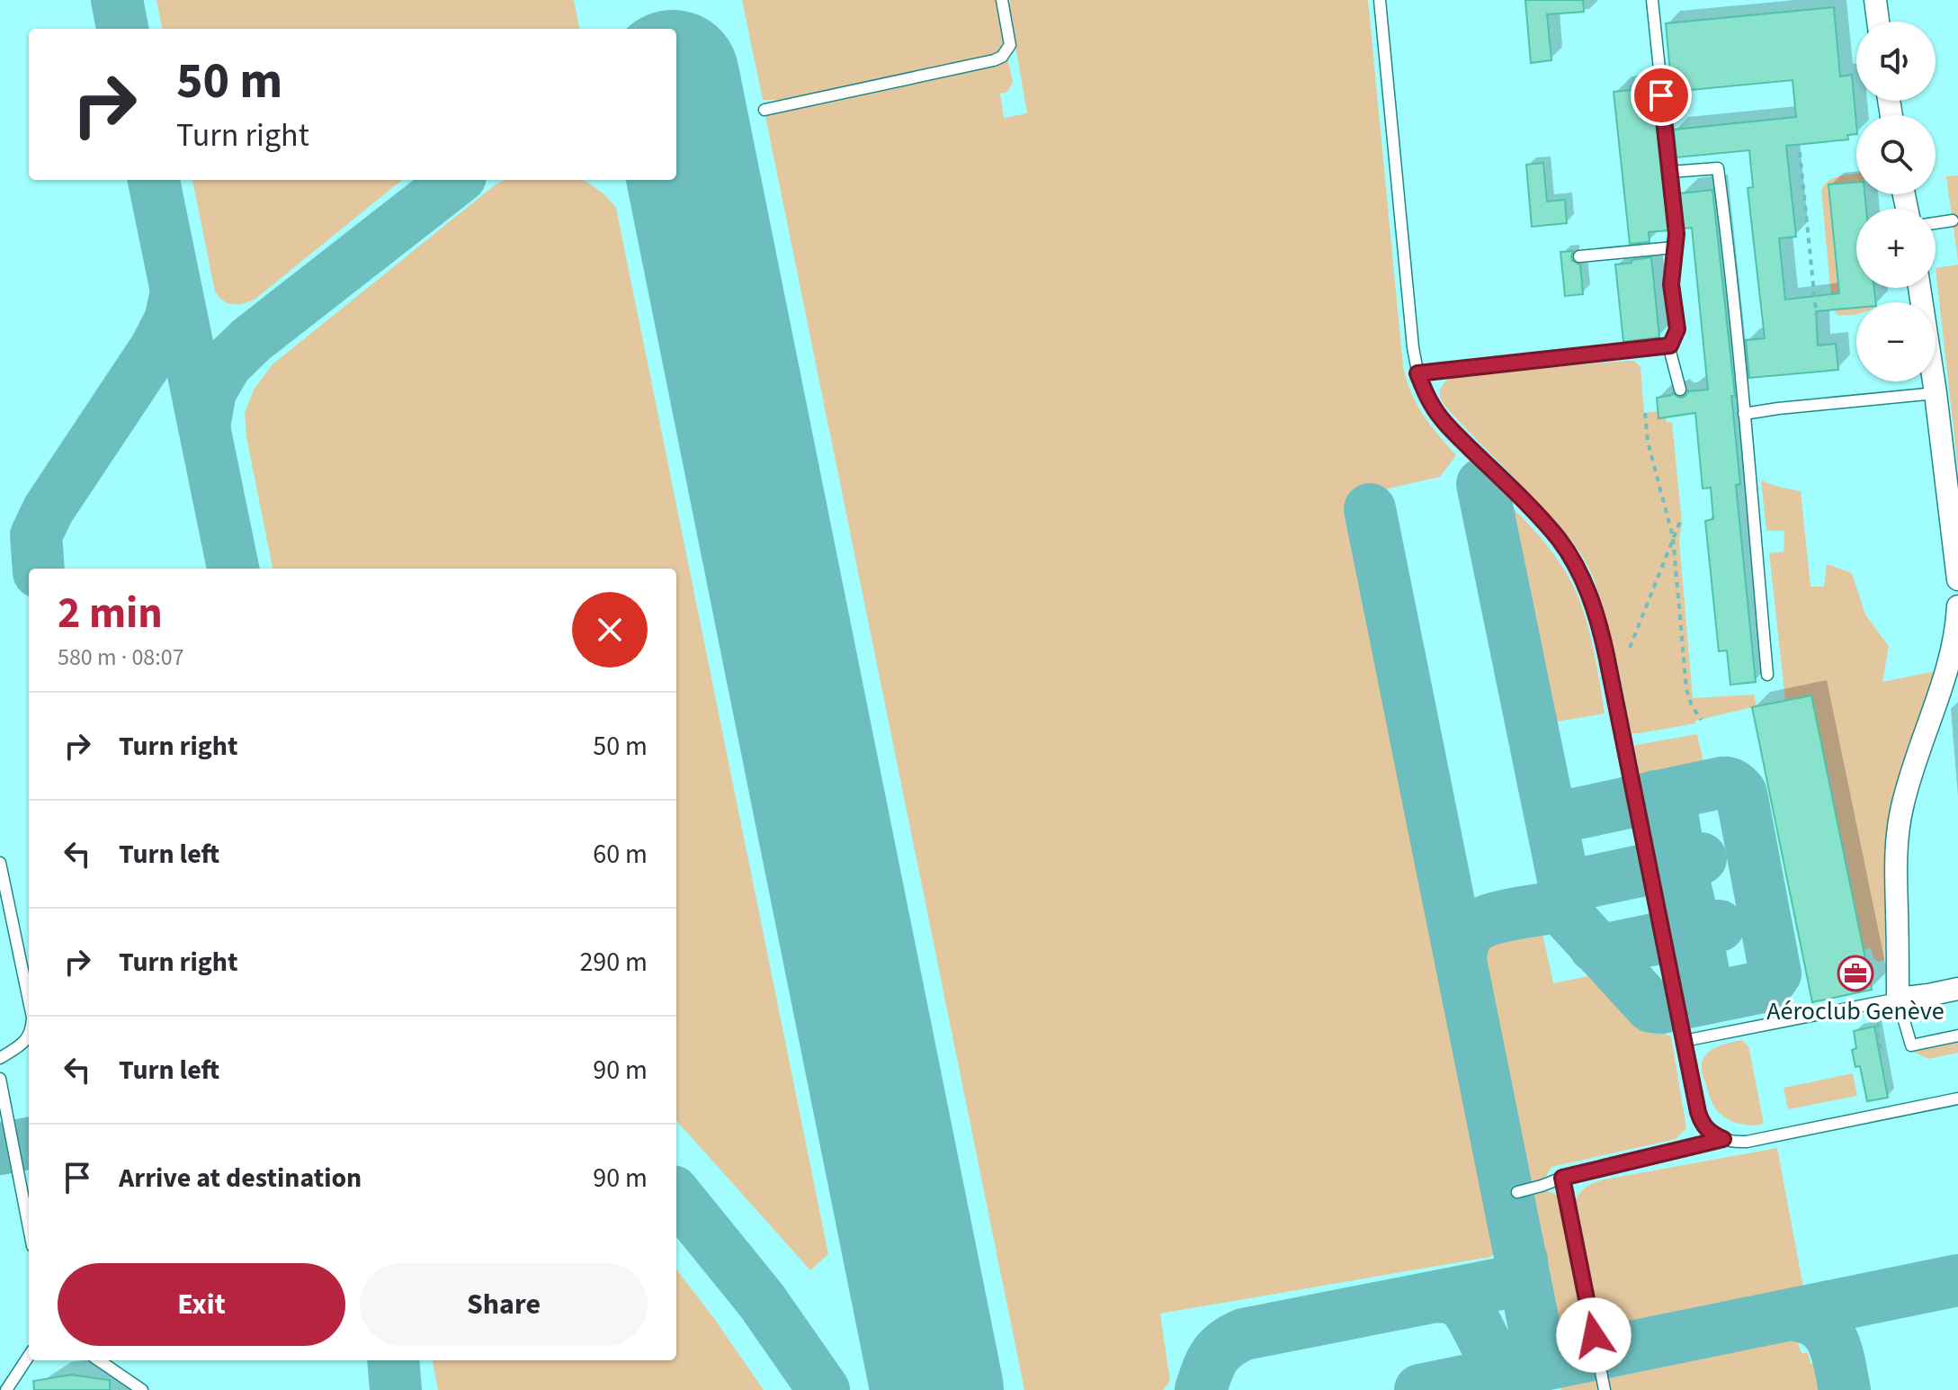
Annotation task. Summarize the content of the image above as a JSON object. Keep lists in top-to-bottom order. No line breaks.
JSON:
{"places":{"office":["Aéroclub Genève"]},"page":{"map_buttons":["+","−"],"turn":["50 m","Turn right"],"heading":["2 min","580 m · 08:07"],"list":[{"name":"Turn right","value":"50 m"},{"name":"Turn left","value":"60 m"},{"name":"Turn right","value":"290 m"},{"name":"Turn left","value":"90 m"},{"name":"Arrive at destination","value":"90 m"}],"buttons":["Exit","Share"]}}
